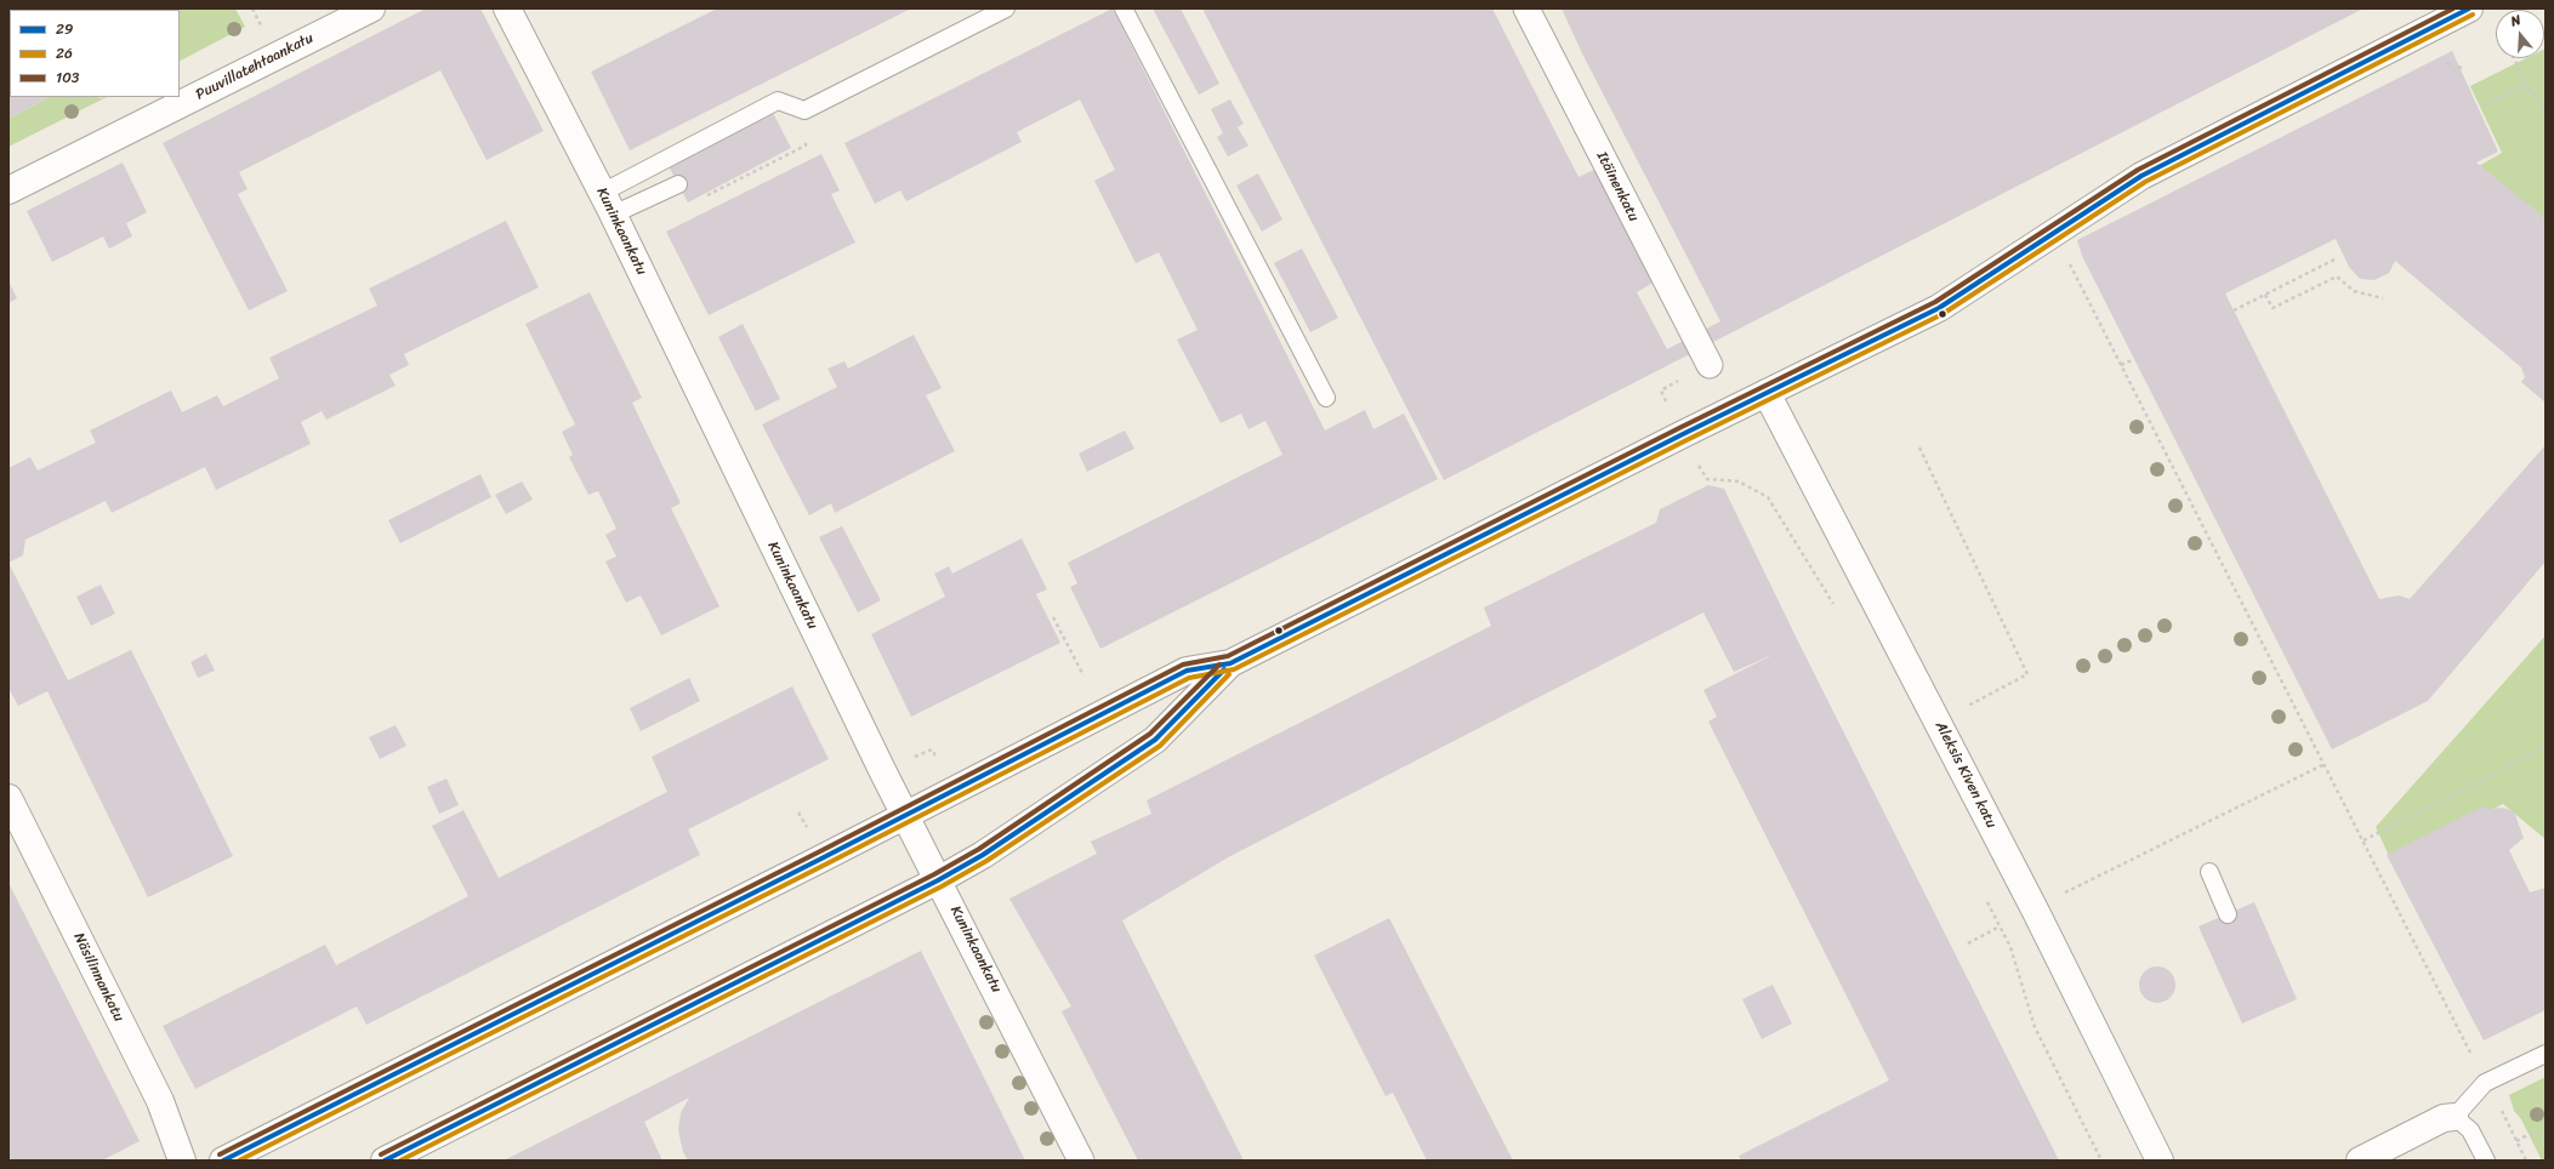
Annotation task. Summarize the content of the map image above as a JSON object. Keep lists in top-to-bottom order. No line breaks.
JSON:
{"streets":{"main road":["Puuvillatehtaankatu","Kuninkaankatu","Aleksis Kiven katu","Näsilinnankatu"],"street":["Itäinenkatu"]},"lines":["transit line 29","transit line 103","transit line 26"],"legend":["29","26","103"],"north":"top"}
